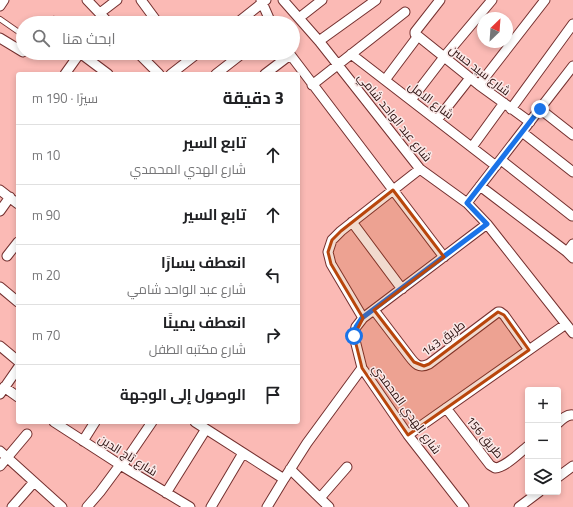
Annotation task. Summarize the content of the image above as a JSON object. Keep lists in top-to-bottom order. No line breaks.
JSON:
{"streets":{"street":["شارع سيد حسن","شارع الامل","شارع عبد الواحد شامي","طريق 143","شارع الهدي المحمدي","طريق 156","شارع تاج الدين"]},"north":"top right","page":{"search":"ابحث هنا","heading":["3 دقيقة","سيرًا · 190 m"],"list":[["تابع السير","شارع الهدي المحمدي","10 m"],["تابع السير","90 m"],["انعطف يسارًا","شارع عبد الواحد شامي","20 m"],["انعطف يمينًا","شارع مكتبه الطفل","70 m"],"الوصول إلى الوجهة"],"map_buttons":["+","−"]}}
